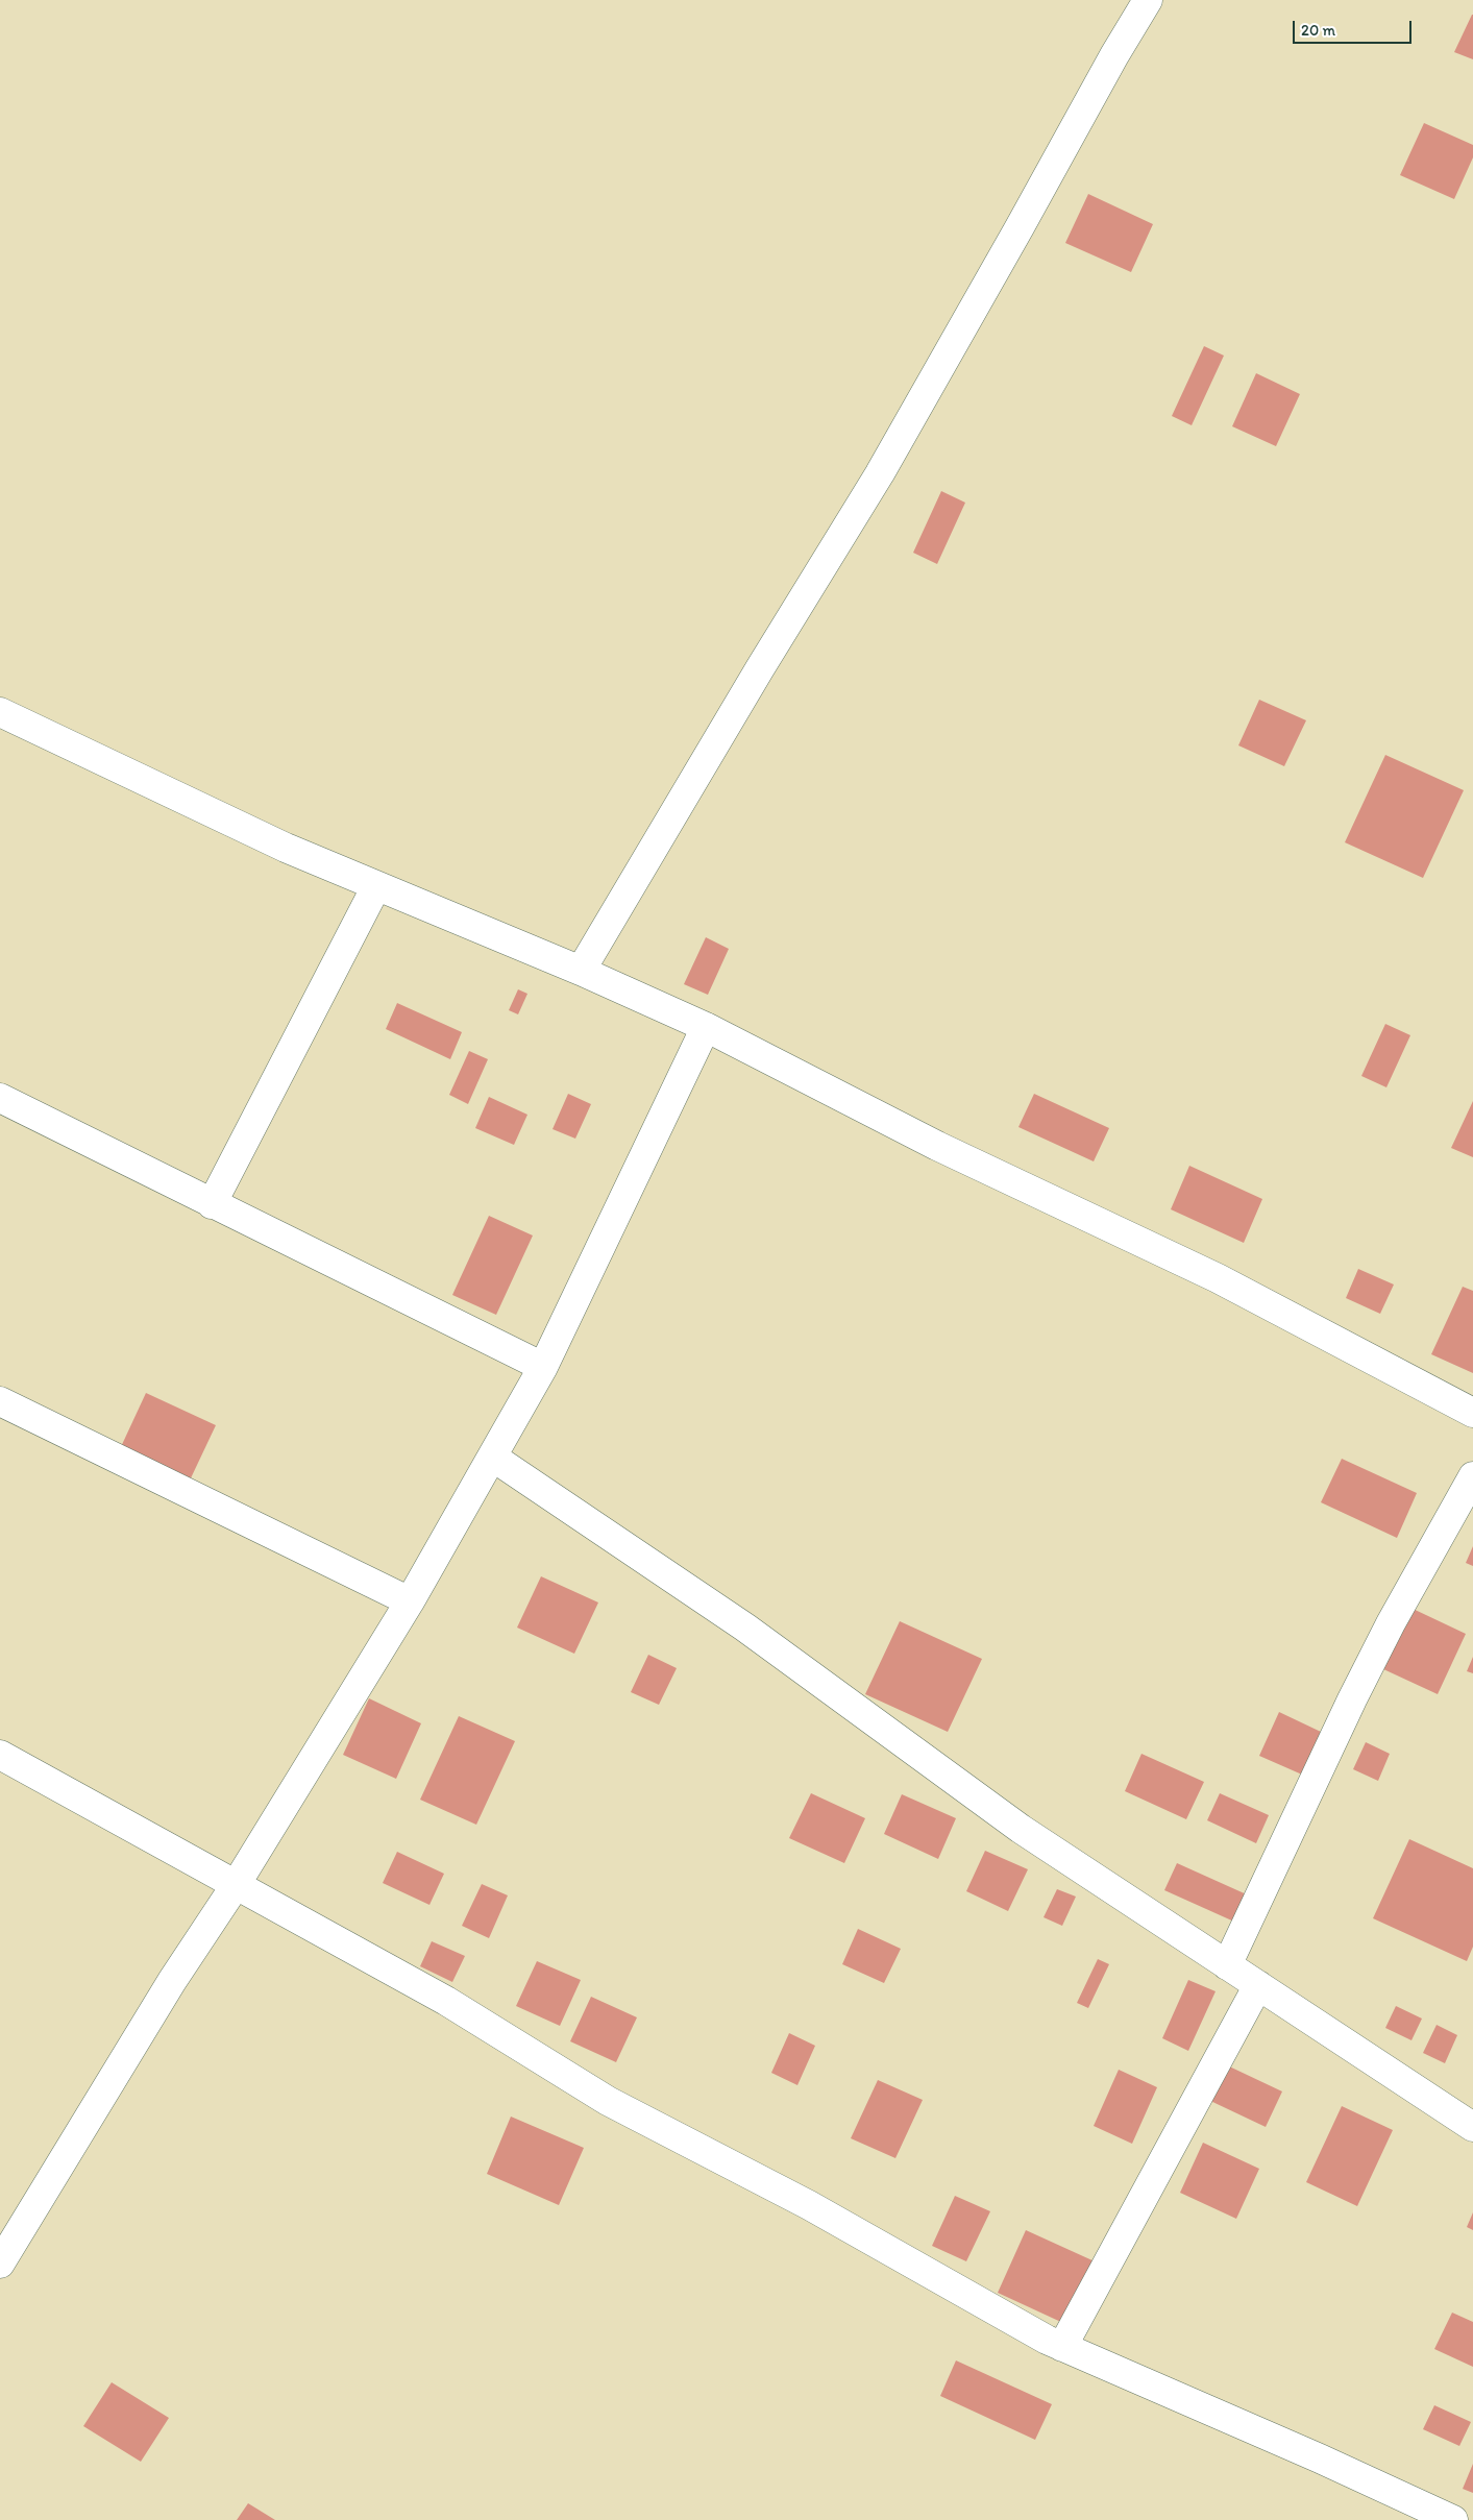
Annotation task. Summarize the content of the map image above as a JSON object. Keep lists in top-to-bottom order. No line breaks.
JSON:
{"scale_bar":"20 m"}
